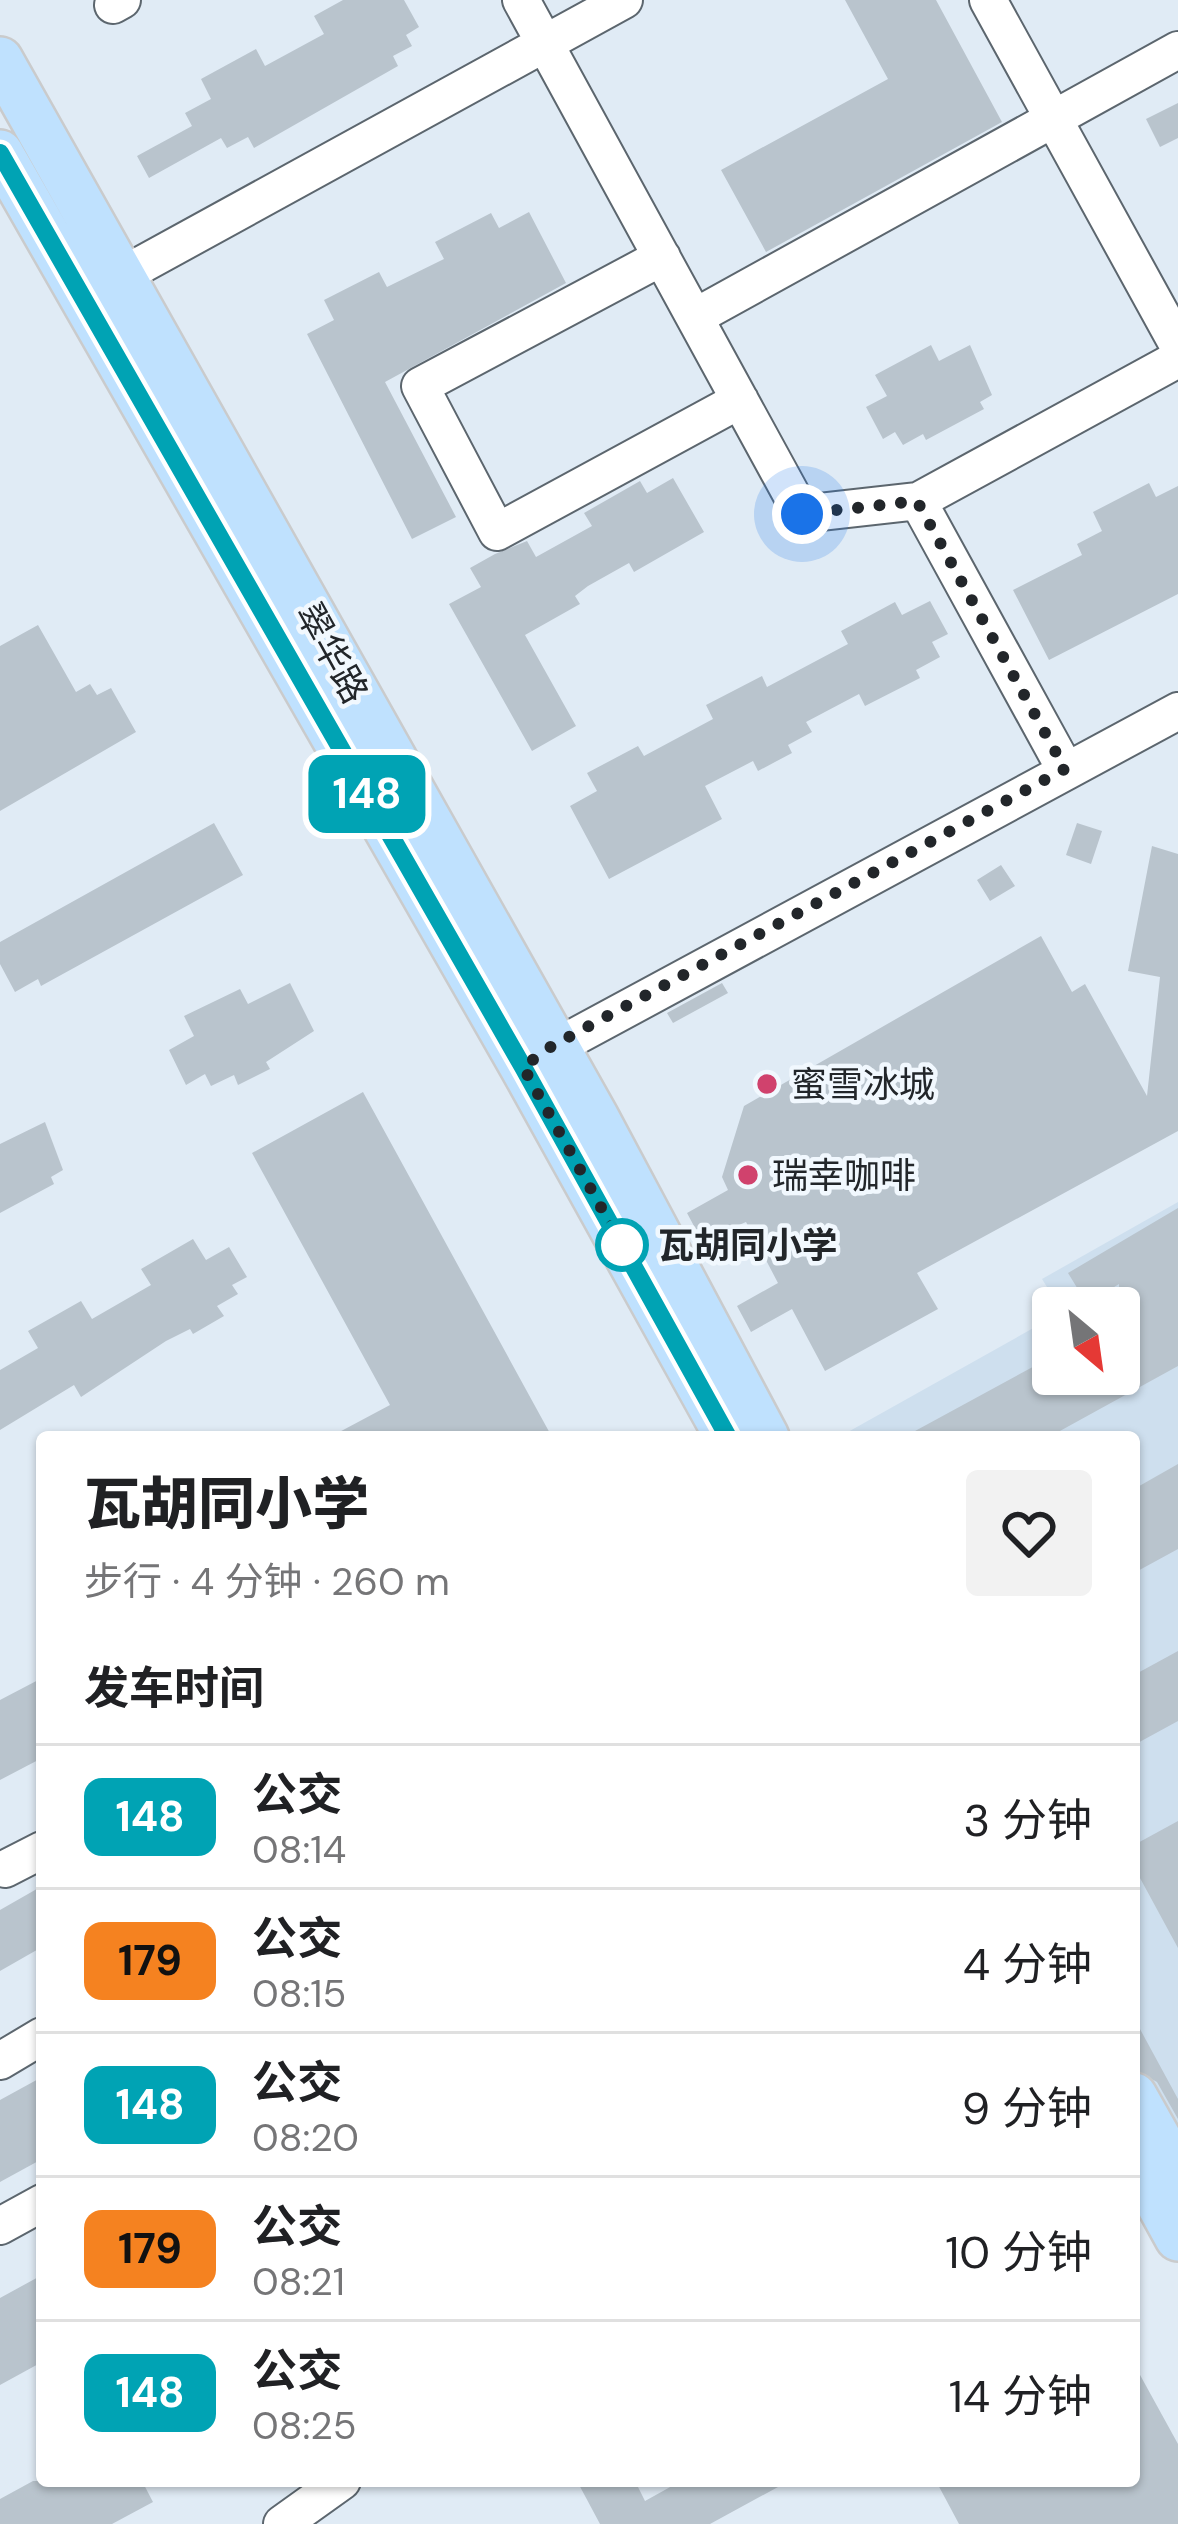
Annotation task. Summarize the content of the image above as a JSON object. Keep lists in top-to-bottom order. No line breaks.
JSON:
{"streets":{"main road":["翠华路"]},"places":["蜜雪冰城","瑞幸咖啡","瓦胡同小学"],"lines":["bus line 148"],"north":"bottom right","page":{"on_map":"148","heading":[["瓦胡同小学","步行 · 4 分钟 · 260 m"],"发车时间"],"list":[{"mark":"148","name":"公交","note":"08:14","value":"3 分钟"},{"mark":"179","name":"公交","note":"08:15","value":"4 分钟"},{"mark":"148","name":"公交","note":"08:20","value":"9 分钟"},{"mark":"179","name":"公交","note":"08:21","value":"10 分钟"},{"mark":"148","name":"公交","note":"08:25","value":"14 分钟"}]}}
